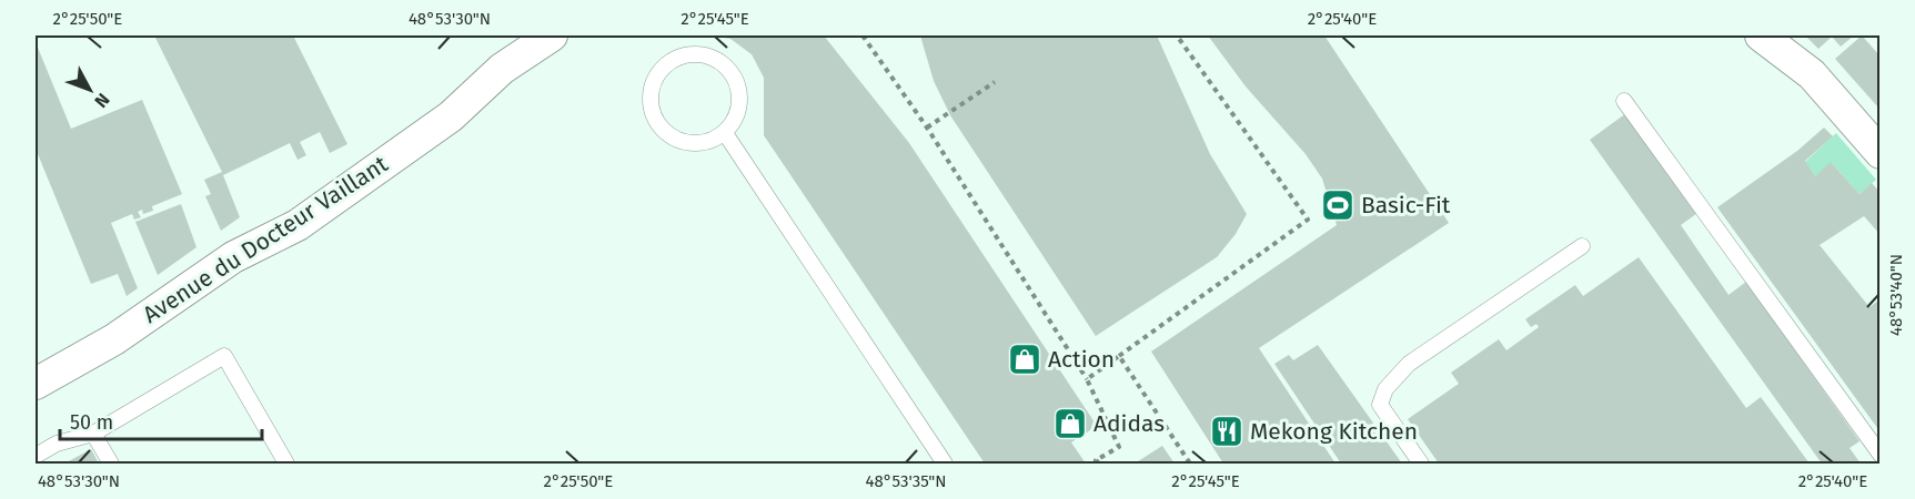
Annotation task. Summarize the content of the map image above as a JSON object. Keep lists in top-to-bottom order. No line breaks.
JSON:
{"streets":{"street":["Avenue du Docteur Vaillant"]},"places":{"sports":["Basic-Fit"],"shop":["Action","Adidas"],"restaurant":["Mekong Kitchen"]},"scale_bar":"50 m","north":"bottom right","coordinates":["2°25'50\"E","48°53'30\"N","2°25'45\"E","2°25'40\"E","48°53'40\"N","48°53'35\"N"]}
